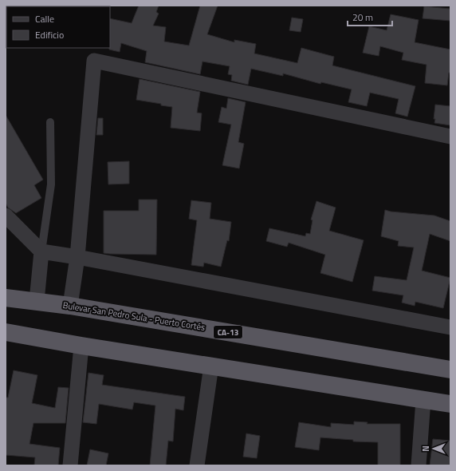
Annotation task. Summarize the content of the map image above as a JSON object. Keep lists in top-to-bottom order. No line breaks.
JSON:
{"streets":{"highway":["Bulevar San Pedro Sula - Puerto Cortés","CA-13"]},"legend":["Calle","Edificio"],"scale_bar":"20 m","north":"left"}
